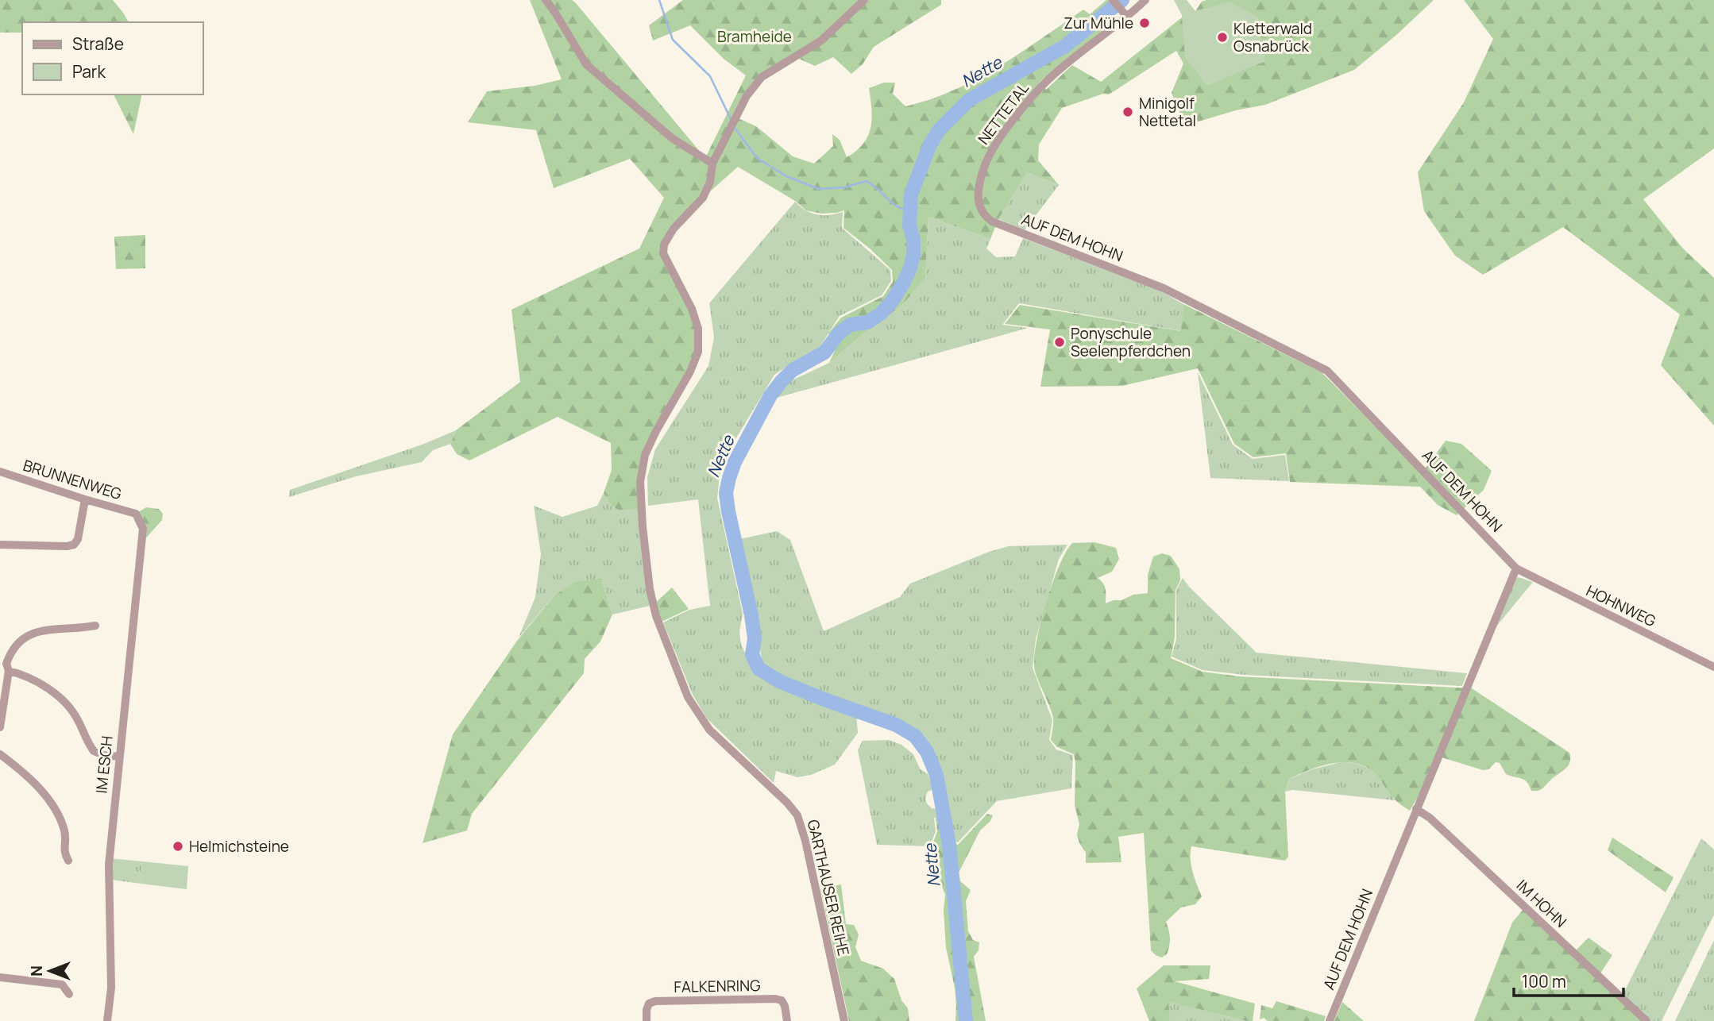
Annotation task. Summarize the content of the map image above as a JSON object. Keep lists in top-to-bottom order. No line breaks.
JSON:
{"streets":{"street":["NETTETAL","AUF DEM HOHN","BRUNNENWEG","HOHNWEG","IM ESCH","GARTHAUSER REIHE","IM HOHN","FALKENRING"]},"crossings":[["NETTETAL","AUF DEM HOHN"],["AUF DEM HOHN","HOHNWEG"],["AUF DEM HOHN","IM HOHN"],["BRUNNENWEG","IM ESCH"]],"water":["Nette"],"parks":["Bramheide"],"places":["Zur Mühle","Kletterwald Osnabrück","Minigolf Nettetal","Ponyschule Seelenpferdchen","Helmichsteine"],"legend":["Straße","Park"],"scale_bar":"100 m","north":"left"}
